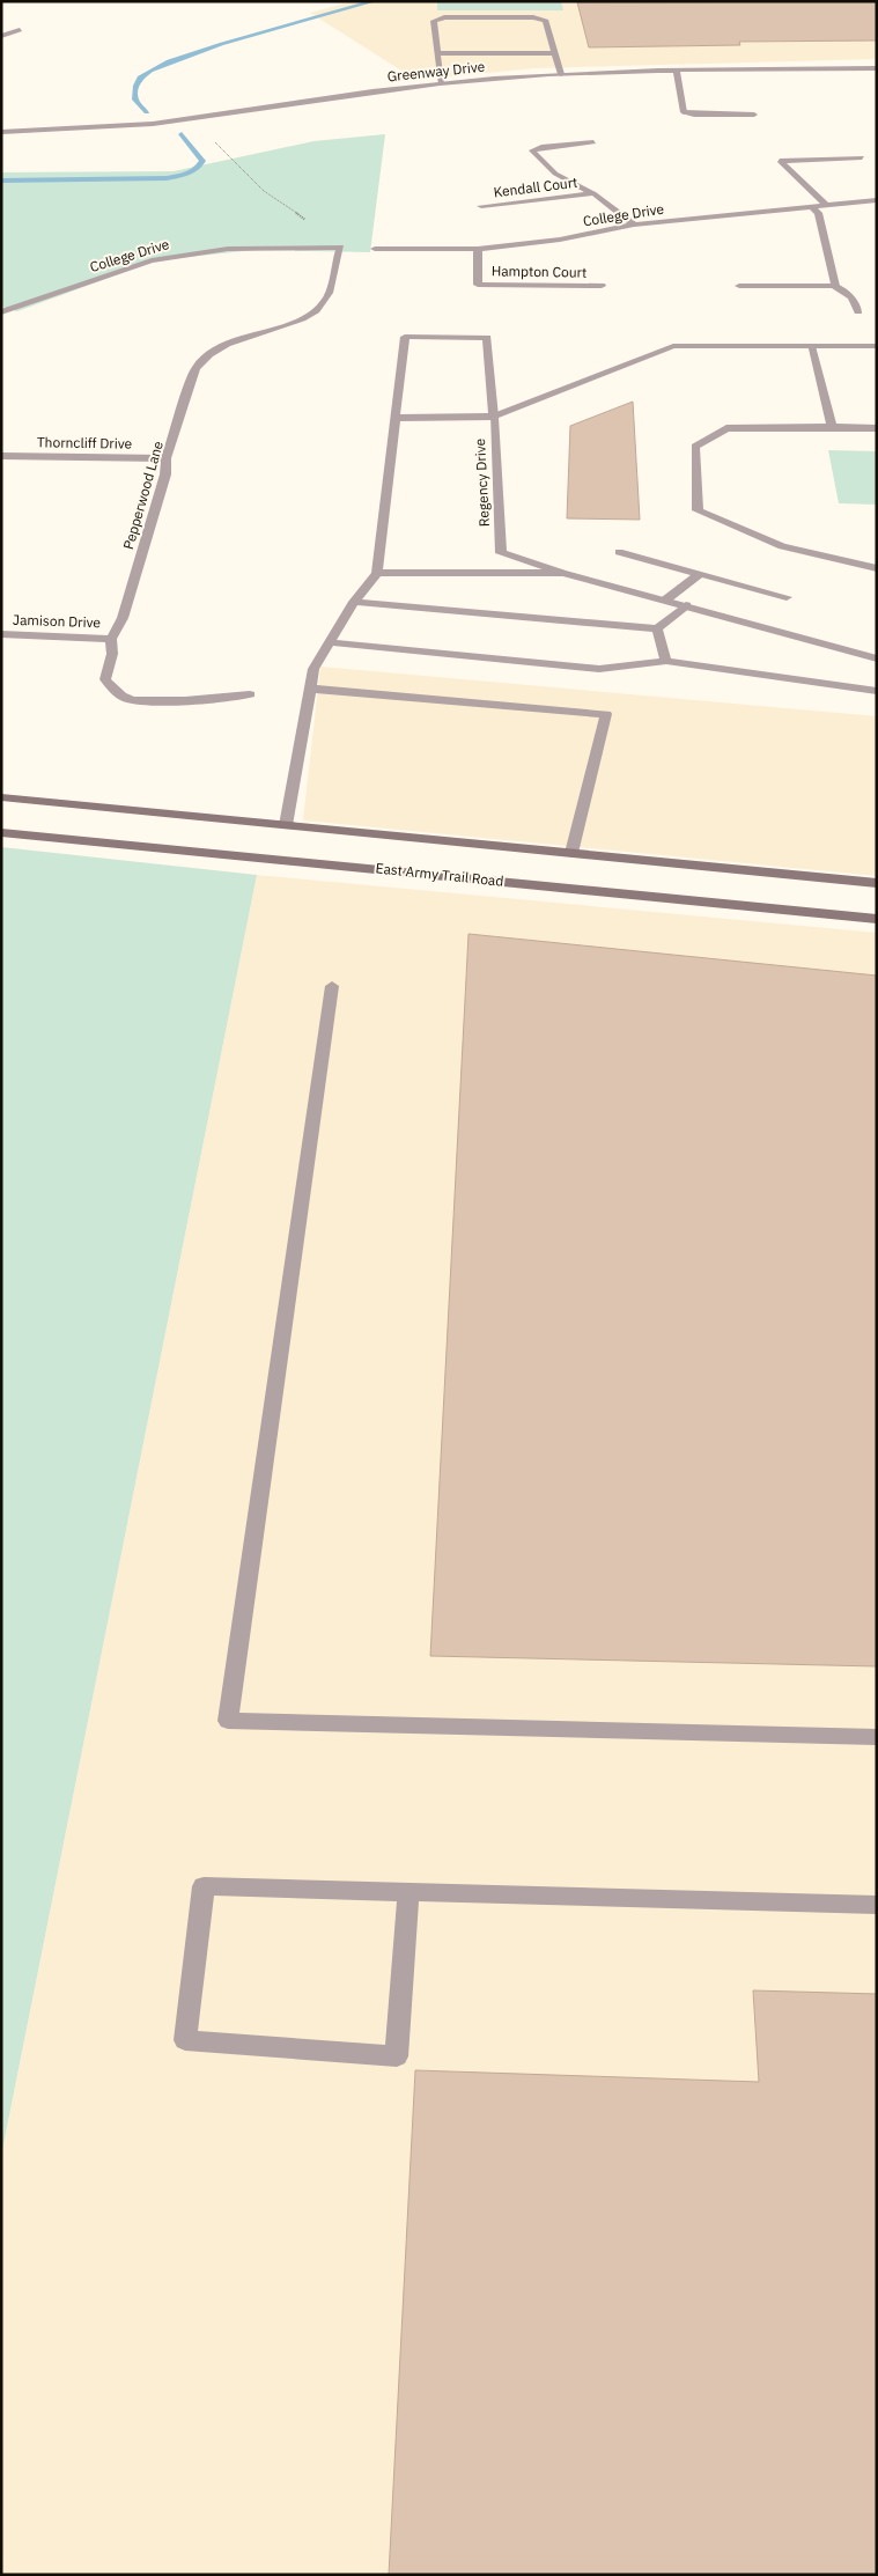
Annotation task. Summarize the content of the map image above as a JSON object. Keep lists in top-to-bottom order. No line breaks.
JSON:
{"streets":{"main road":["East Army Trail Road"],"street":["Greenway Drive","Kendall Court","College Drive","Hampton Court","Thorncliff Drive","Regency Drive","Pepperwood Lane","Jamison Drive"]},"crossings":[["College Drive","Hampton Court"],["College Drive","Pepperwood Lane"],["Thorncliff Drive","Pepperwood Lane"],["Pepperwood Lane","Jamison Drive"]]}
